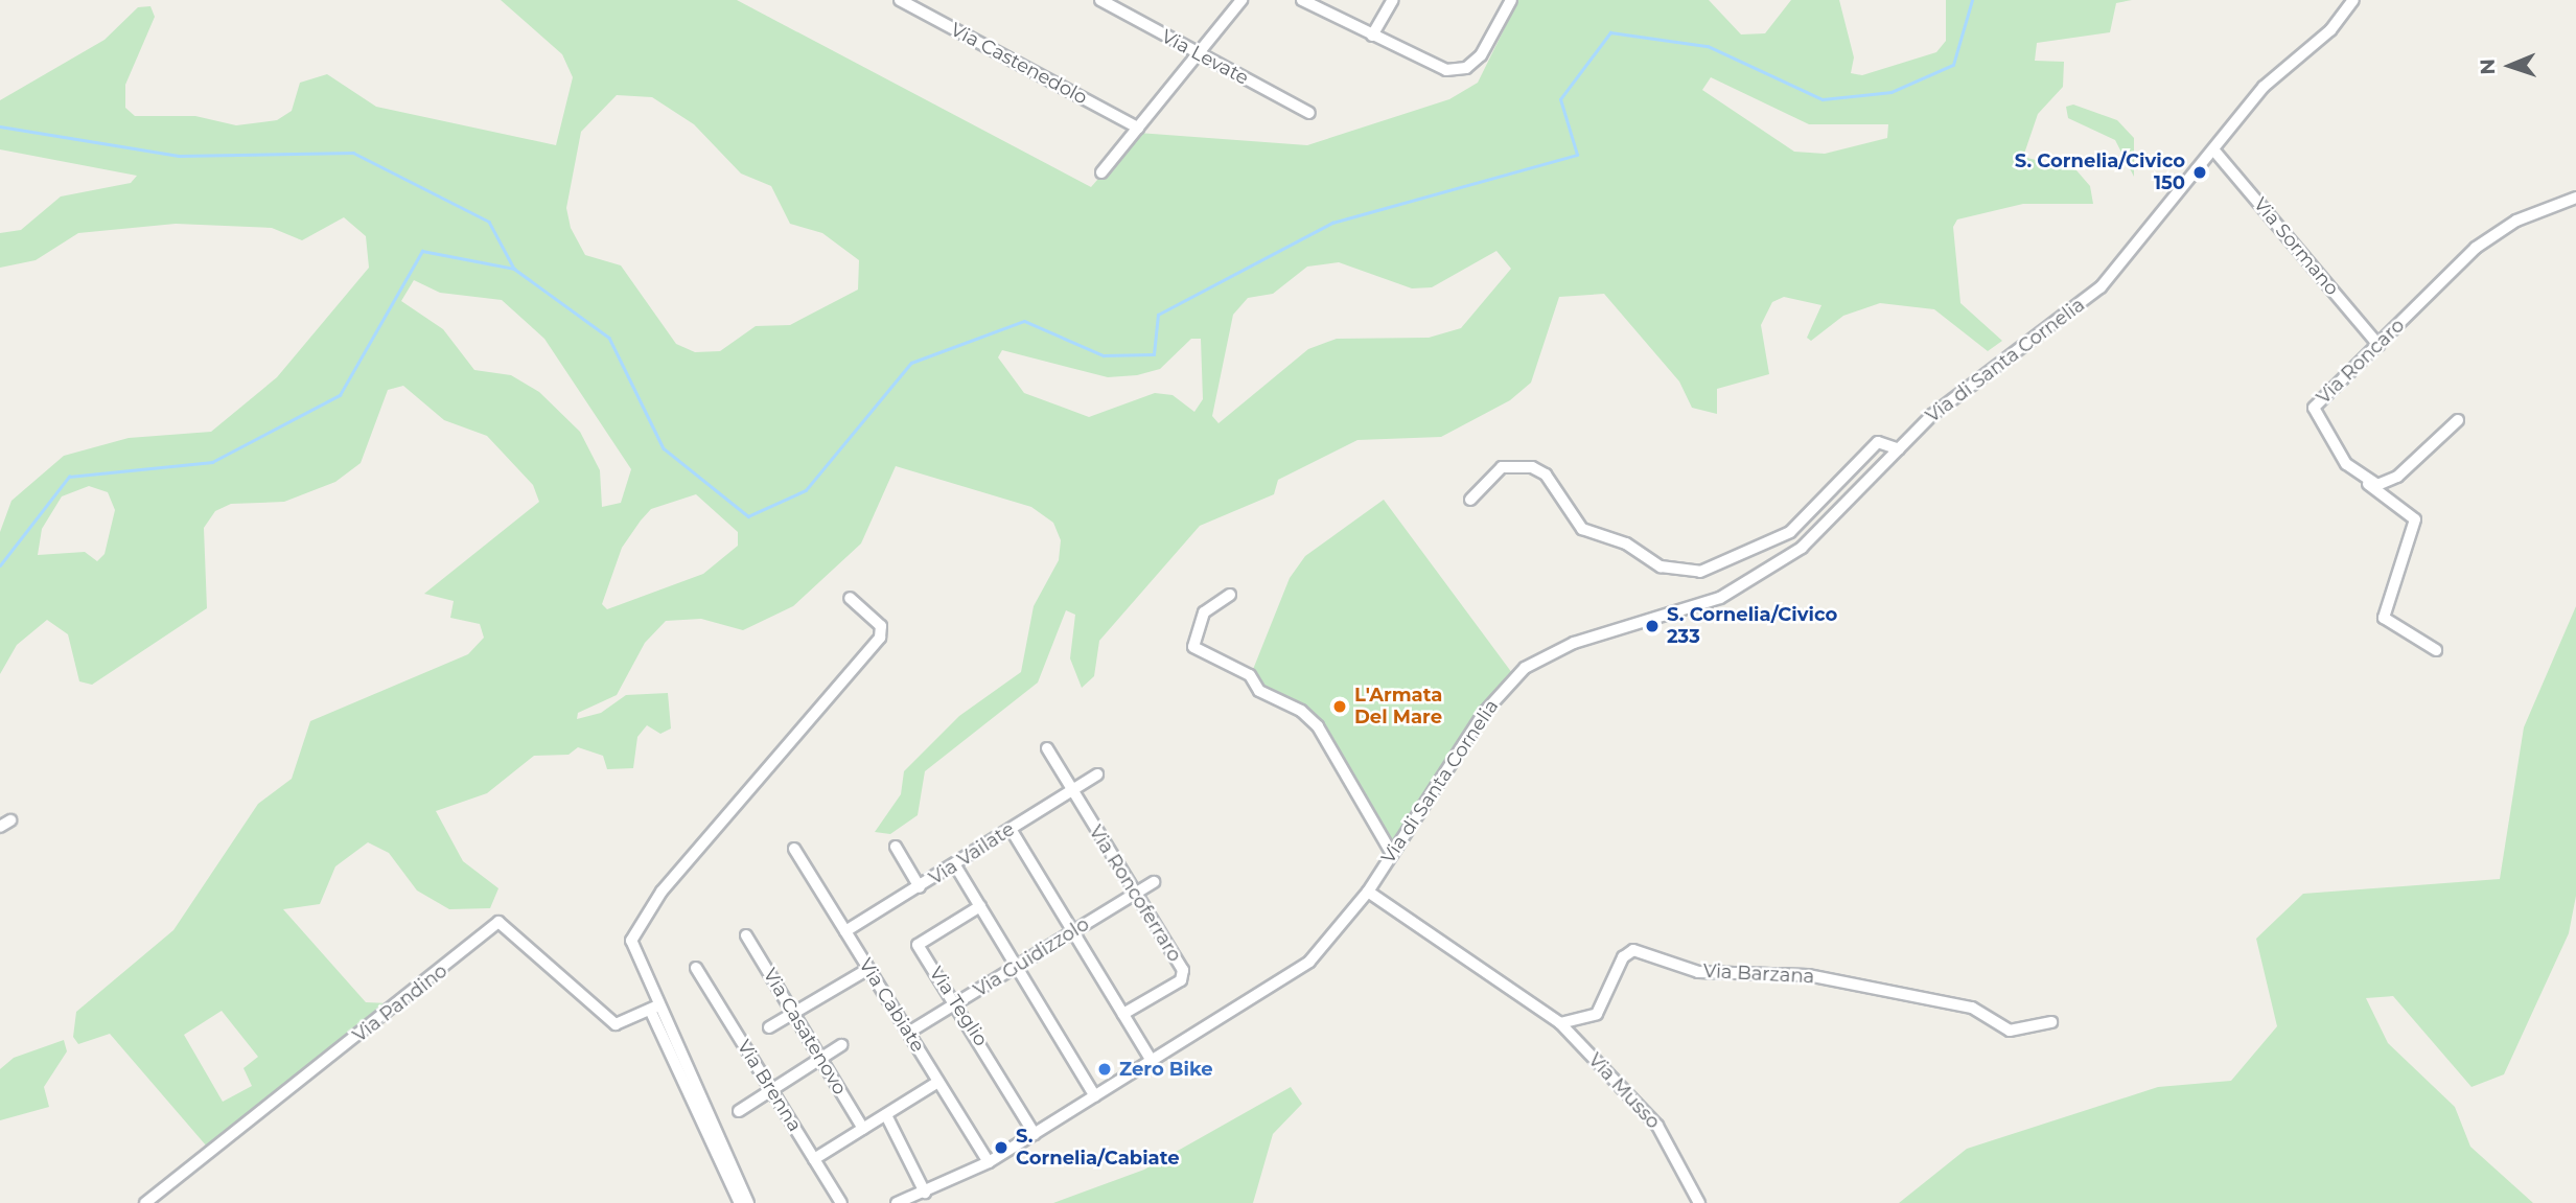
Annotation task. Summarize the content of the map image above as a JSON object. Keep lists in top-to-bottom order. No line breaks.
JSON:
{"streets":{"street":["Via Levate","Via Castenedolo","Via Sormano","Via di Santa Cornelia","Via Roncaro","Via Vailate","Via Roncoferraro","Via Guidizzolo","Via Barzana","Via Pandino","Via Cabiate","Via Teglio","Via Casatenovo","Via Brenna","Via Musso"]},"crossings":[["Via Sormano","Via di Santa Cornelia"],["Via Sormano","Via Roncaro"],["Via di Santa Cornelia","Via Cabiate"],["Via di Santa Cornelia","Via Teglio"],["Via Vailate","Via Roncoferraro"],["Via Vailate","Via Cabiate"],["Via Roncoferraro","Via Guidizzolo"],["Via Guidizzolo","Via Cabiate"],["Via Guidizzolo","Via Teglio"],["Via Barzana","Via Musso"]],"places":["S. Cornelia/Civico 150","S. Cornelia/Civico 233","L'Armata Del Mare","Zero Bike","S. Cornelia/Cabiate"],"north":"left"}
